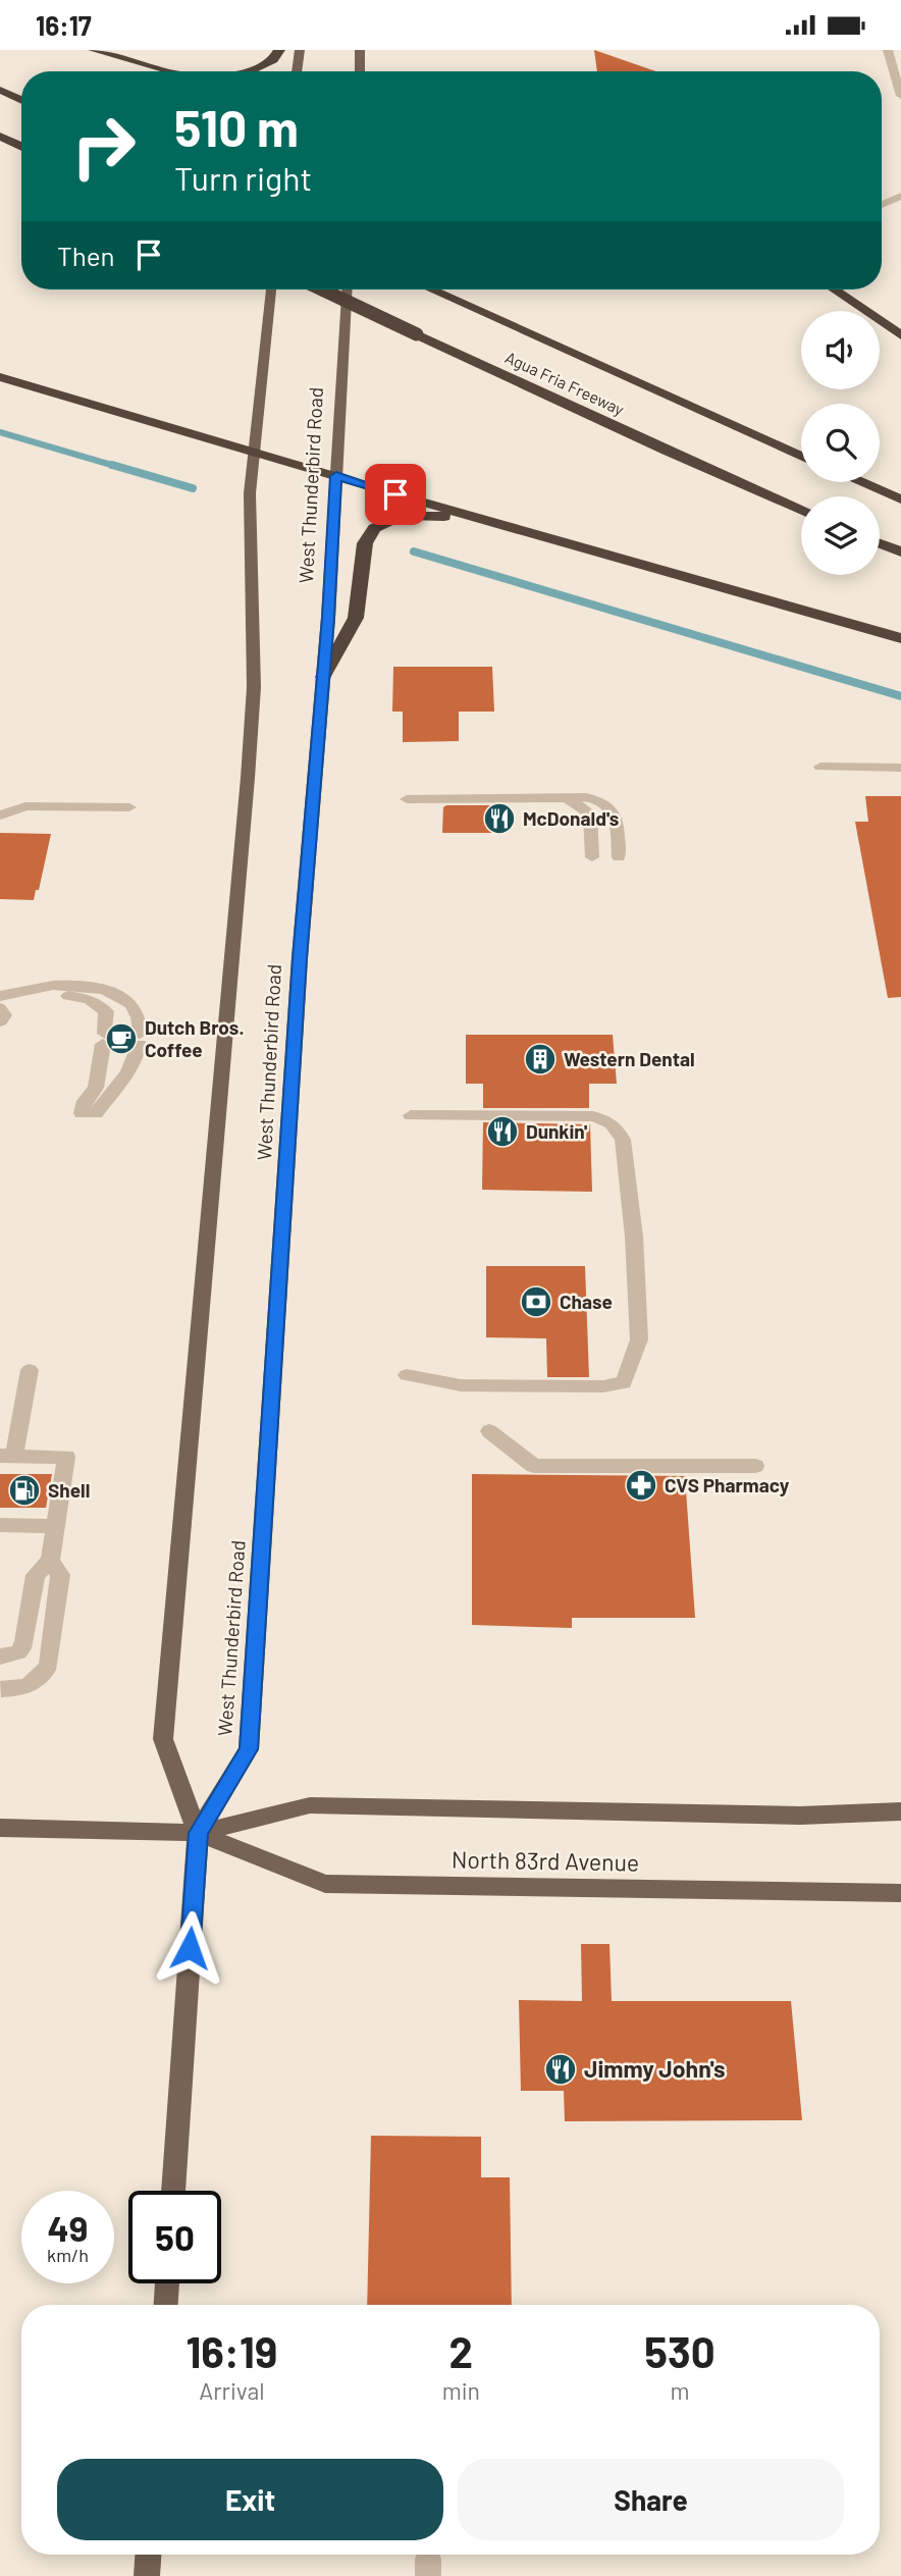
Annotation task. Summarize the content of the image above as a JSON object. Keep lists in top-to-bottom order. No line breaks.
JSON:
{"streets":{"highway":["Agua Fria Freeway"],"main road":["West Thunderbird Road","North 83rd Avenue"]},"crossings":[["West Thunderbird Road","North 83rd Avenue"]],"places":{"restaurant":["McDonald's","Dunkin'","Jimmy John's"],"cafe":["Dutch Bros. Coffee"],"building":["Western Dental"],"bank":["Chase"],"pharmacy":["CVS Pharmacy"],"fuel station":["Shell"]},"page":{"status":"16:17","turn":["510 m","Turn right"],"then":"Then","speed":"49 km/h","limit":"50","eta":["16:19","Arrival","2","min","530","m"],"buttons":["Exit","Share"]}}
